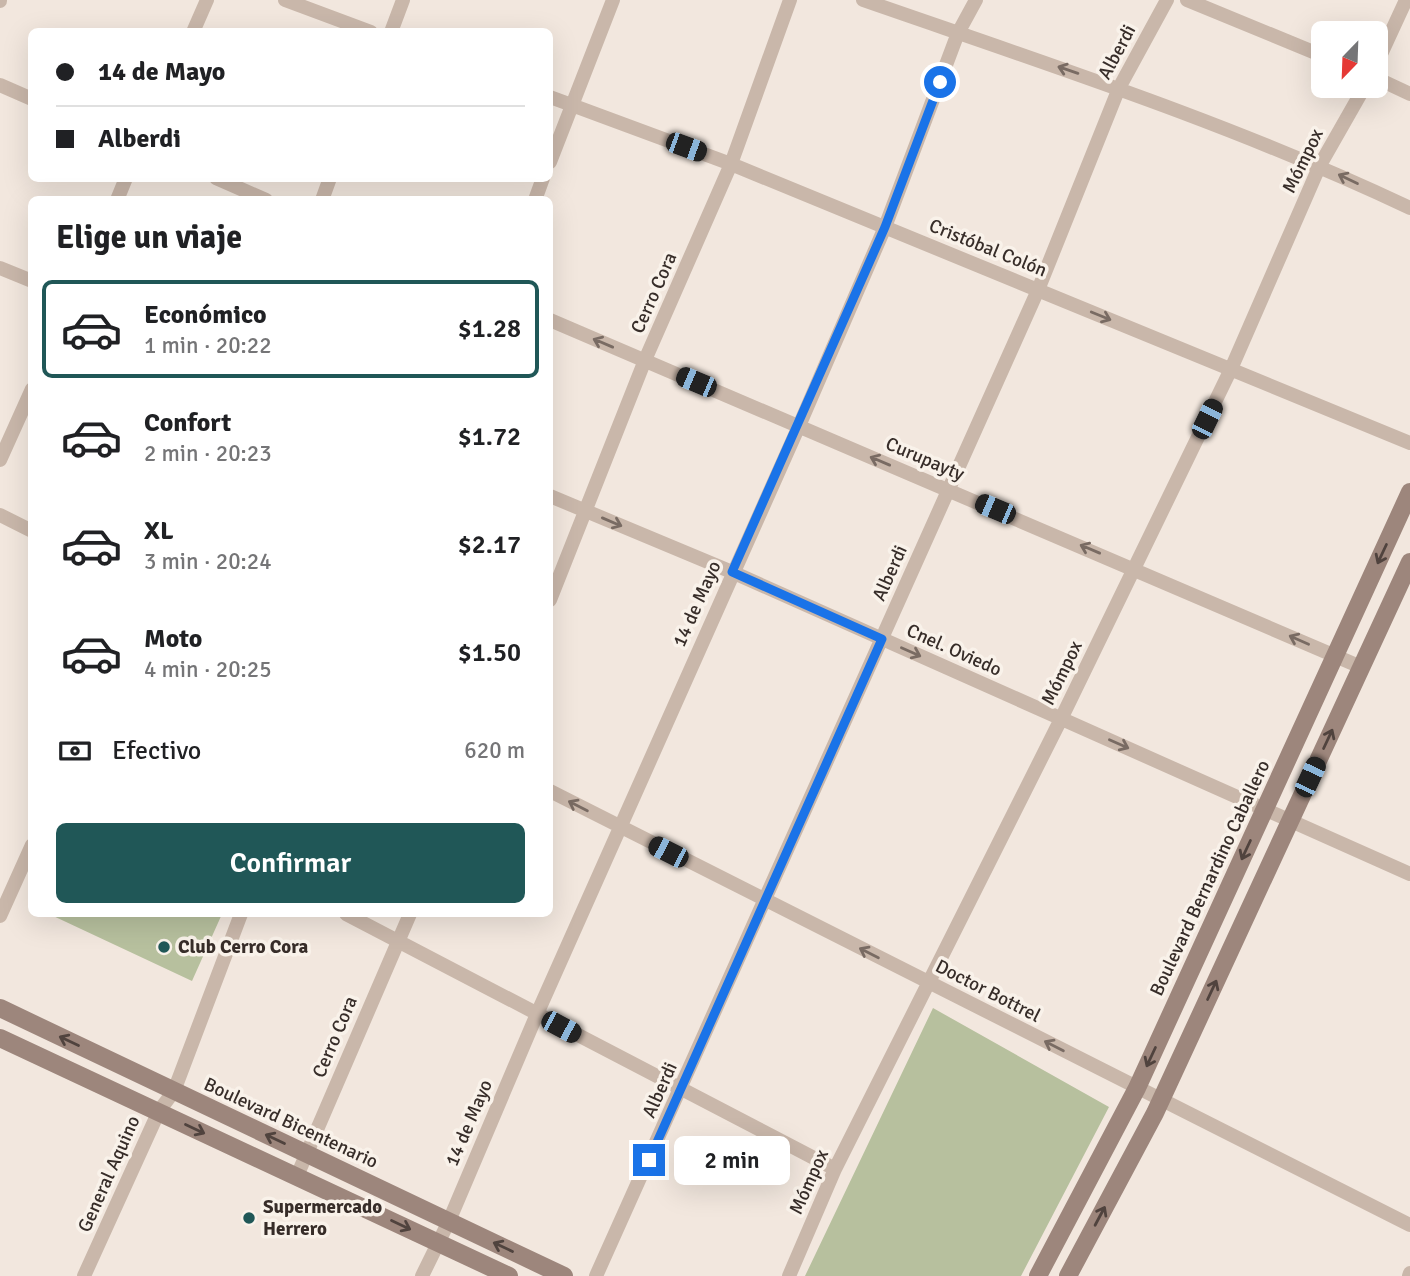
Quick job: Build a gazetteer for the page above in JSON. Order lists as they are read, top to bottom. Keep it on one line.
{"streets":{"main road":["Boulevard Bernardino Caballero","Boulevard Bicentenario"],"street":["Alberdi","Mómpox","Cristóbal Colón","Cerro Cora","Curupayty","14 de Mayo","Cnel. Oviedo","Doctor Bottrel","General Aquino"]},"crossings":[["Alberdi","Cristóbal Colón"],["Alberdi","Curupayty"],["Alberdi","Cnel. Oviedo"],["Alberdi","Doctor Bottrel"],["Mómpox","Cristóbal Colón"],["Mómpox","Curupayty"],["Mómpox","Cnel. Oviedo"],["Mómpox","Doctor Bottrel"],["Cristóbal Colón","Cerro Cora"],["Cristóbal Colón","14 de Mayo"],["Cerro Cora","Curupayty"],["Cerro Cora","Cnel. Oviedo"],["Cerro Cora","Boulevard Bicentenario"],["Curupayty","14 de Mayo"],["Curupayty","Boulevard Bernardino Caballero"],["14 de Mayo","Cnel. Oviedo"],["14 de Mayo","Doctor Bottrel"],["14 de Mayo","Boulevard Bicentenario"],["Cnel. Oviedo","Boulevard Bernardino Caballero"],["Boulevard Bernardino Caballero","Doctor Bottrel"],["Boulevard Bicentenario","General Aquino"]],"one_way":["Curupayty","Cnel. Oviedo","Doctor Bottrel"],"places":["Club Cerro Cora","Supermercado Herrero"],"north":"bottom left","page":{"banner":["14 de Mayo","Alberdi"],"heading":"Elige un viaje","list":[{"name":"Económico","note":"1 min · 20:22","value":"$1.28"},{"name":"Confort","note":"2 min · 20:23","value":"$1.72"},{"name":"XL","note":"3 min · 20:24","value":"$2.17"},{"name":"Moto","note":"4 min · 20:25","value":"$1.50"}],"pay":["Efectivo","620 m"],"buttons":"Confirmar","bubble":"2 min"}}
